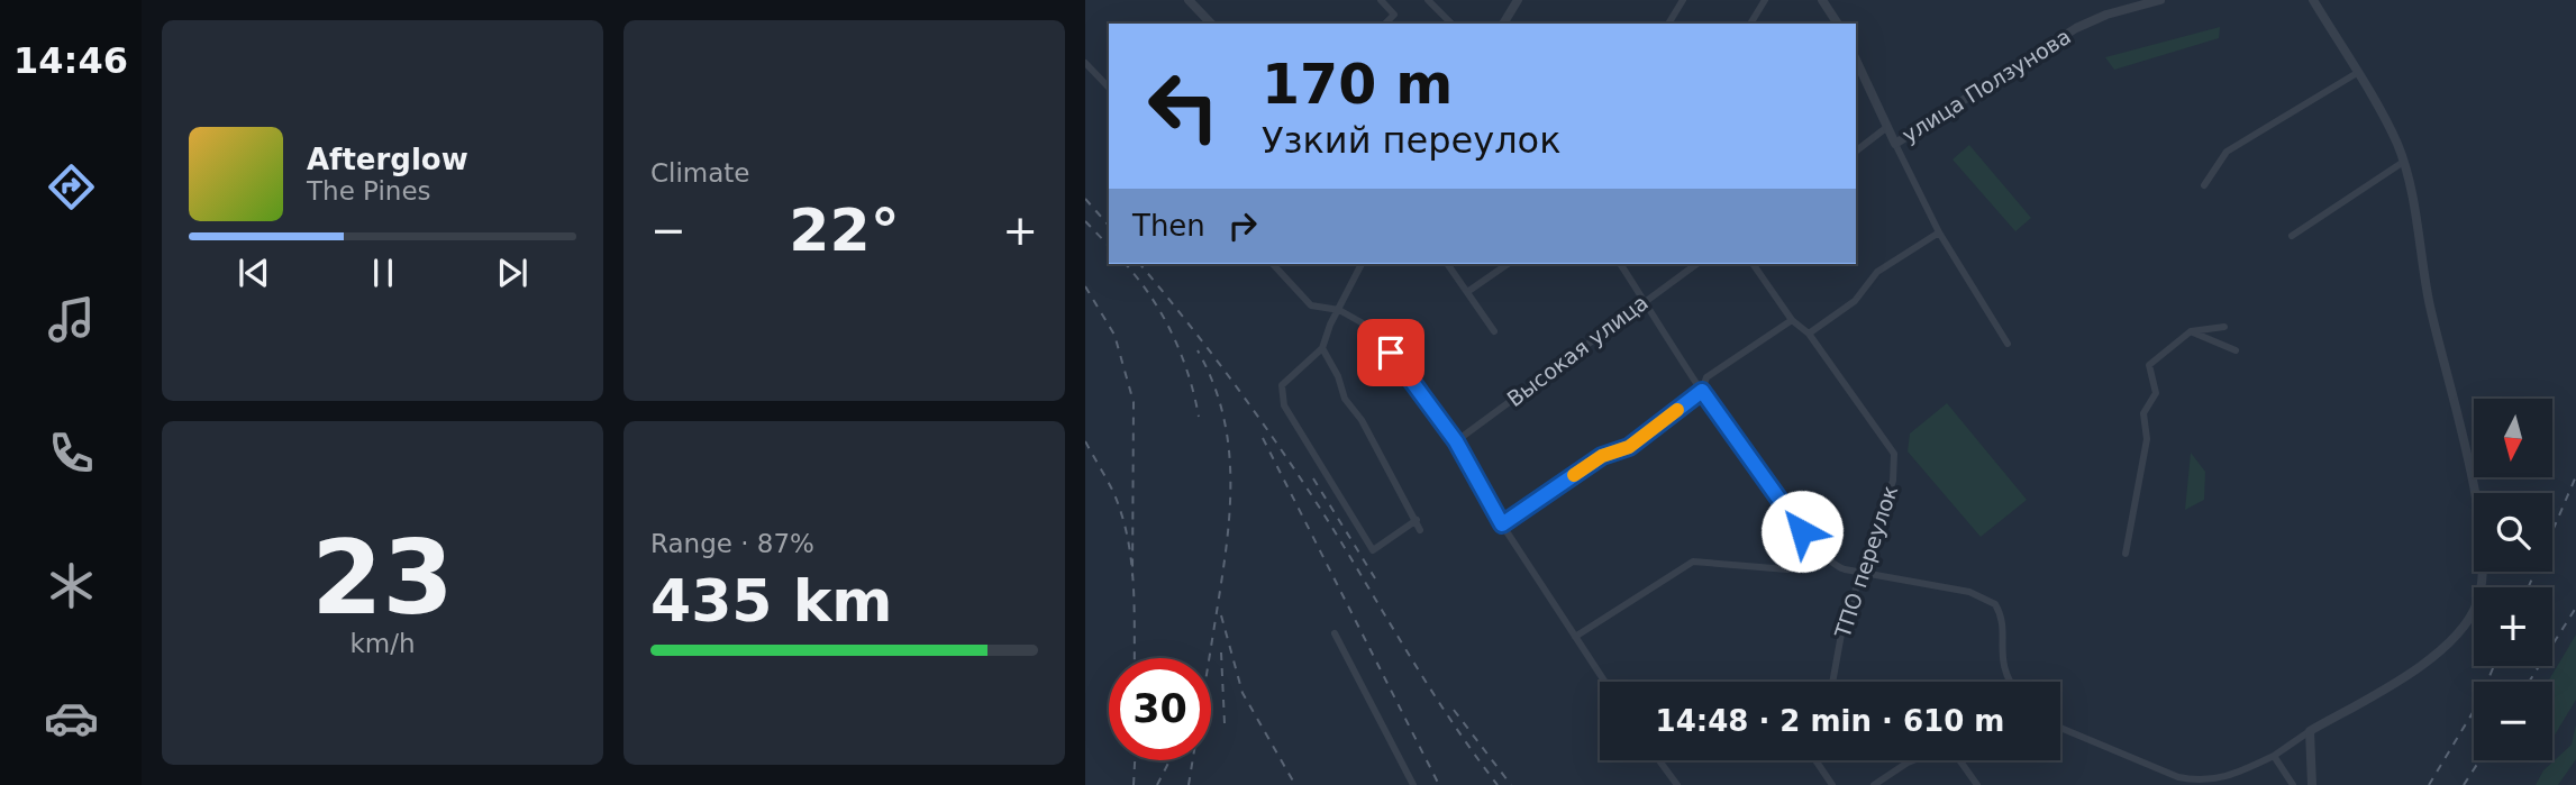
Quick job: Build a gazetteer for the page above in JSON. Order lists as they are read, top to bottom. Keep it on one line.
{"streets":{"street":["улица Ползунова","Высокая улица","ТПО переулок"]},"north":"bottom","page":{"tabs":"14:46","tile":["Climate",["23","km/h"],["Range · 87%","435 km"]],"turn":["170 m","Узкий переулок"],"song":["Afterglow","The Pines"],"then":"Then","heat":["−","22°","+"],"map_buttons":["+","−"],"limit":"30","trip":"14:48 · 2 min · 610 m"}}
